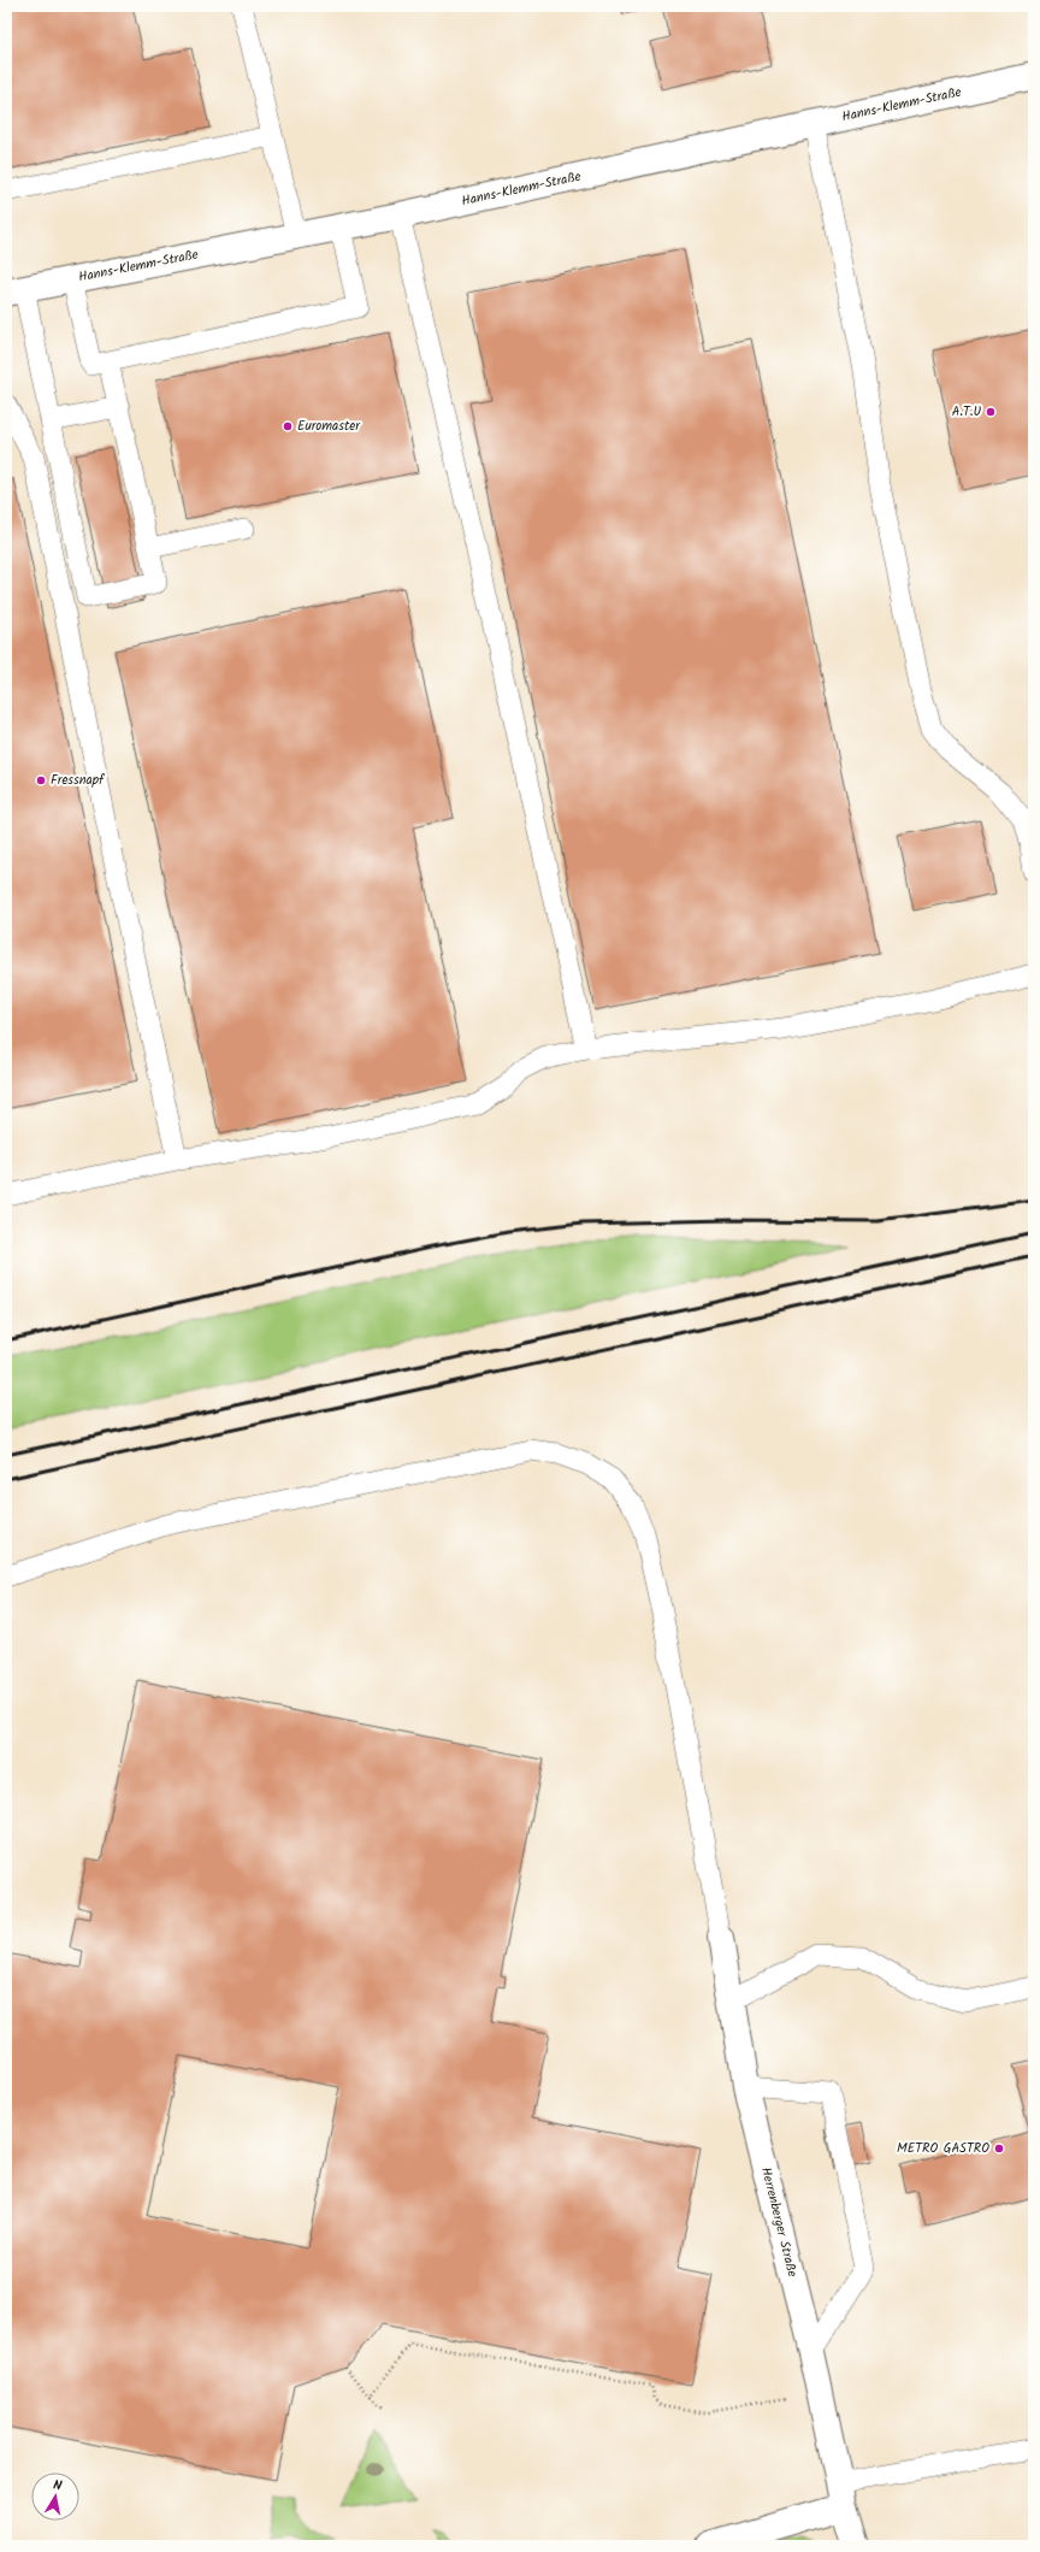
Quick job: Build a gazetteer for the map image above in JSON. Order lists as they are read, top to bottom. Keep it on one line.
{"streets":{"street":["Hanns-Klemm-Straße","Herrenberger Straße"]},"places":["A.T.U","Euromaster","Fressnapf","METRO GASTRO"],"north":"top"}
